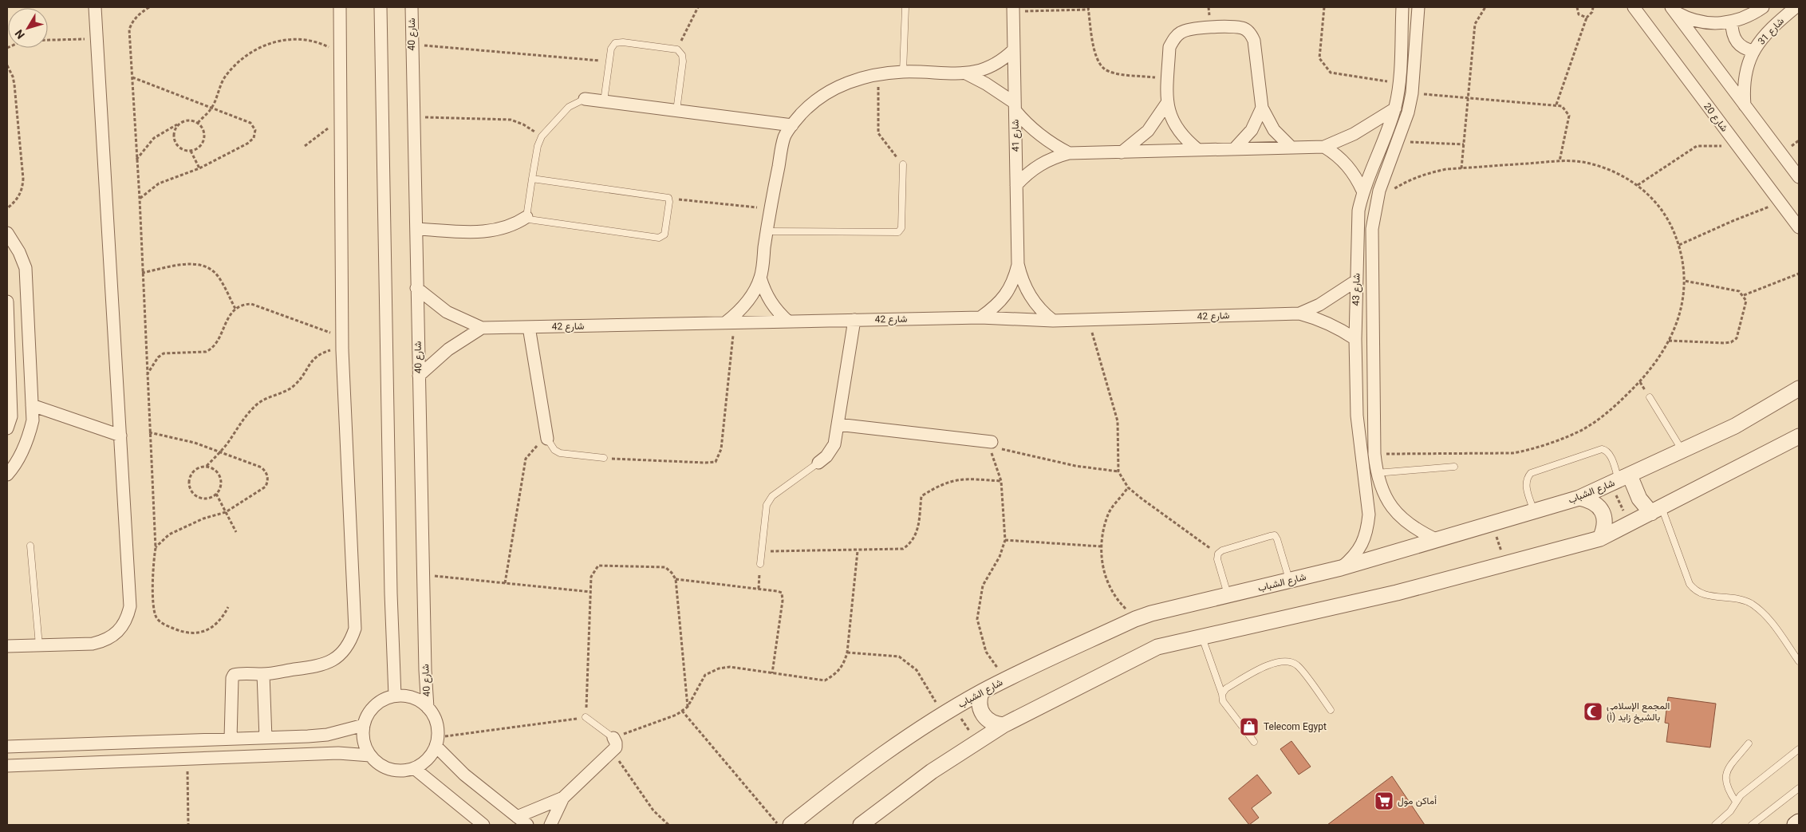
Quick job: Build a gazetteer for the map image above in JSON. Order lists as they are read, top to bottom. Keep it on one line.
{"streets":{"street":["شارع 31","شارع 40","شارع 20","شارع 41","شارع 43","شارع 42","شارع الشباب"]},"crossings":[["شارع 40","شارع 42"],["شارع 41","شارع 42"],["شارع 43","شارع 42"],["شارع 43","شارع الشباب"]],"places":{"mosque":["المجمع الإسلامي (أ) بالشيخ زايد"],"shop":["Telecom Egypt"],"supermarket":["أماكن مول"]},"north":"bottom left"}
